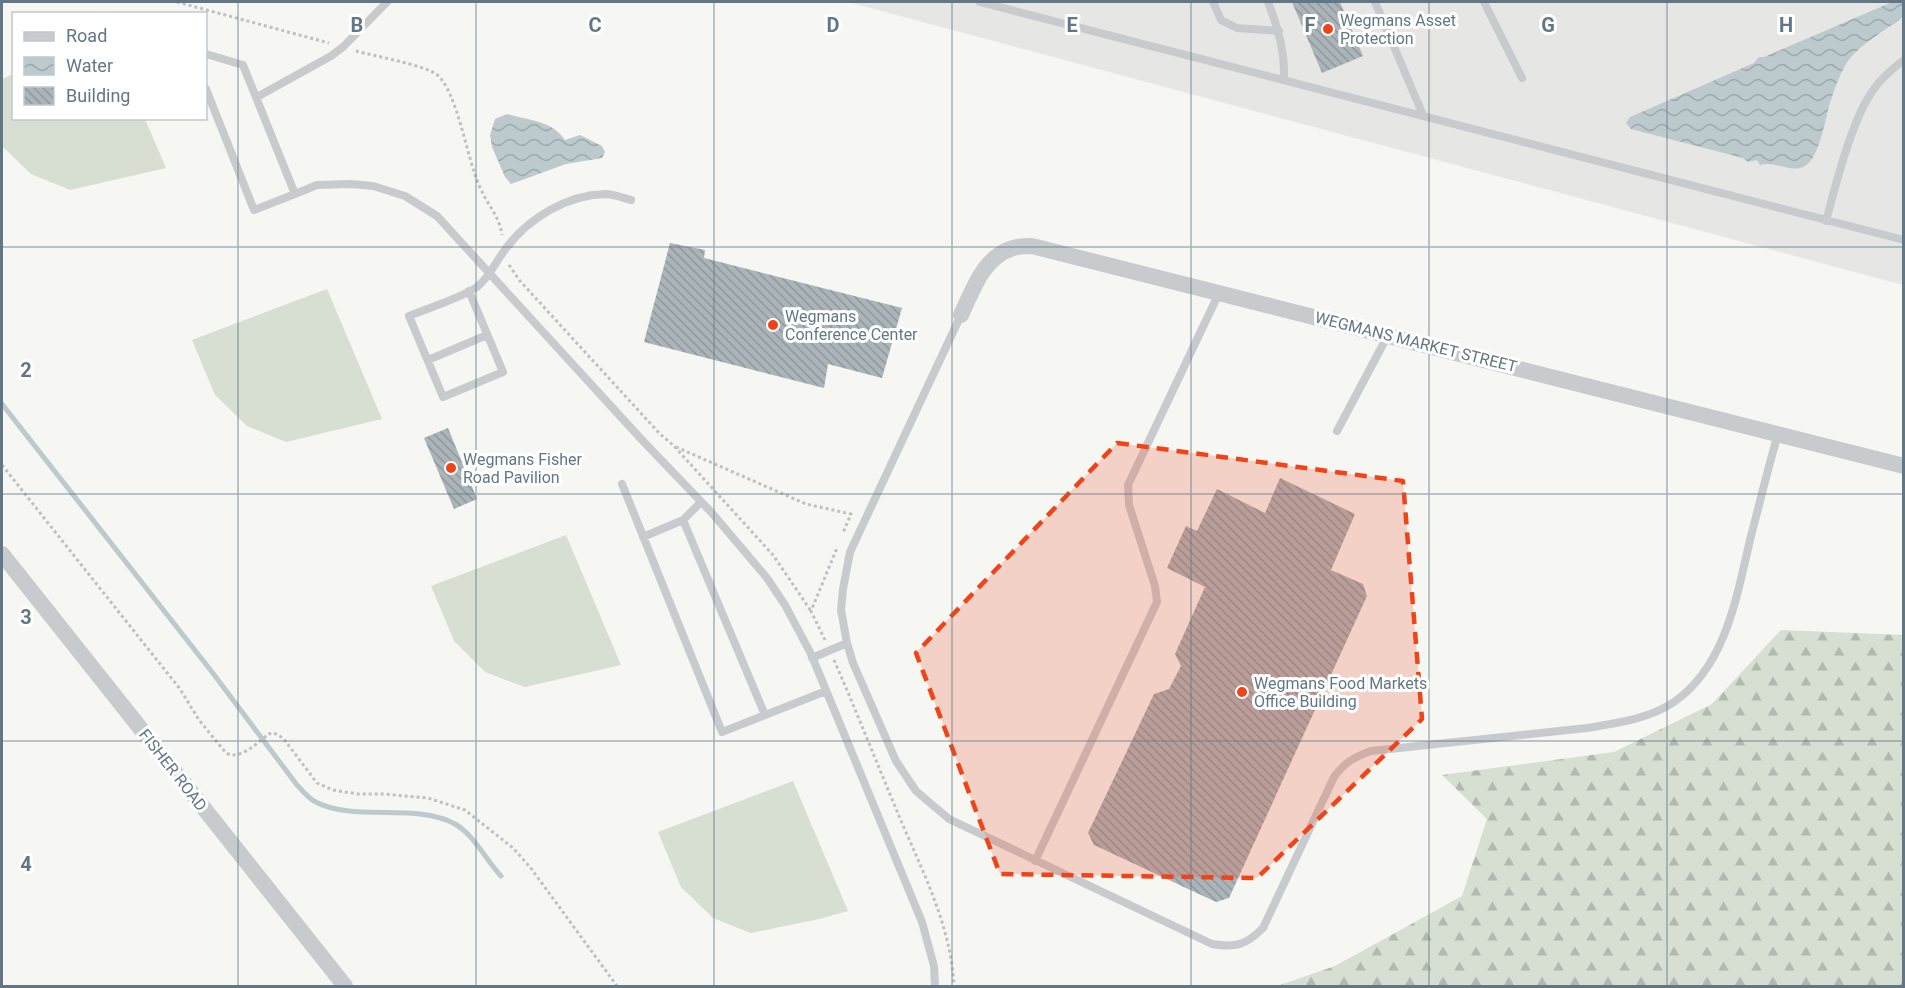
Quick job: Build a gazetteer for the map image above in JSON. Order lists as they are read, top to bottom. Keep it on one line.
{"streets":{"street":["WEGMANS MARKET STREET","FISHER ROAD"]},"places":["Wegmans Asset Protection","Wegmans Conference Center","Wegmans Fisher Road Pavilion","Wegmans Food Markets Office Building"],"legend":["Road","Water","Building"],"grid":{"columns":["B","C","D","E","F","G","H"],"rows":["2","3","4"]}}
